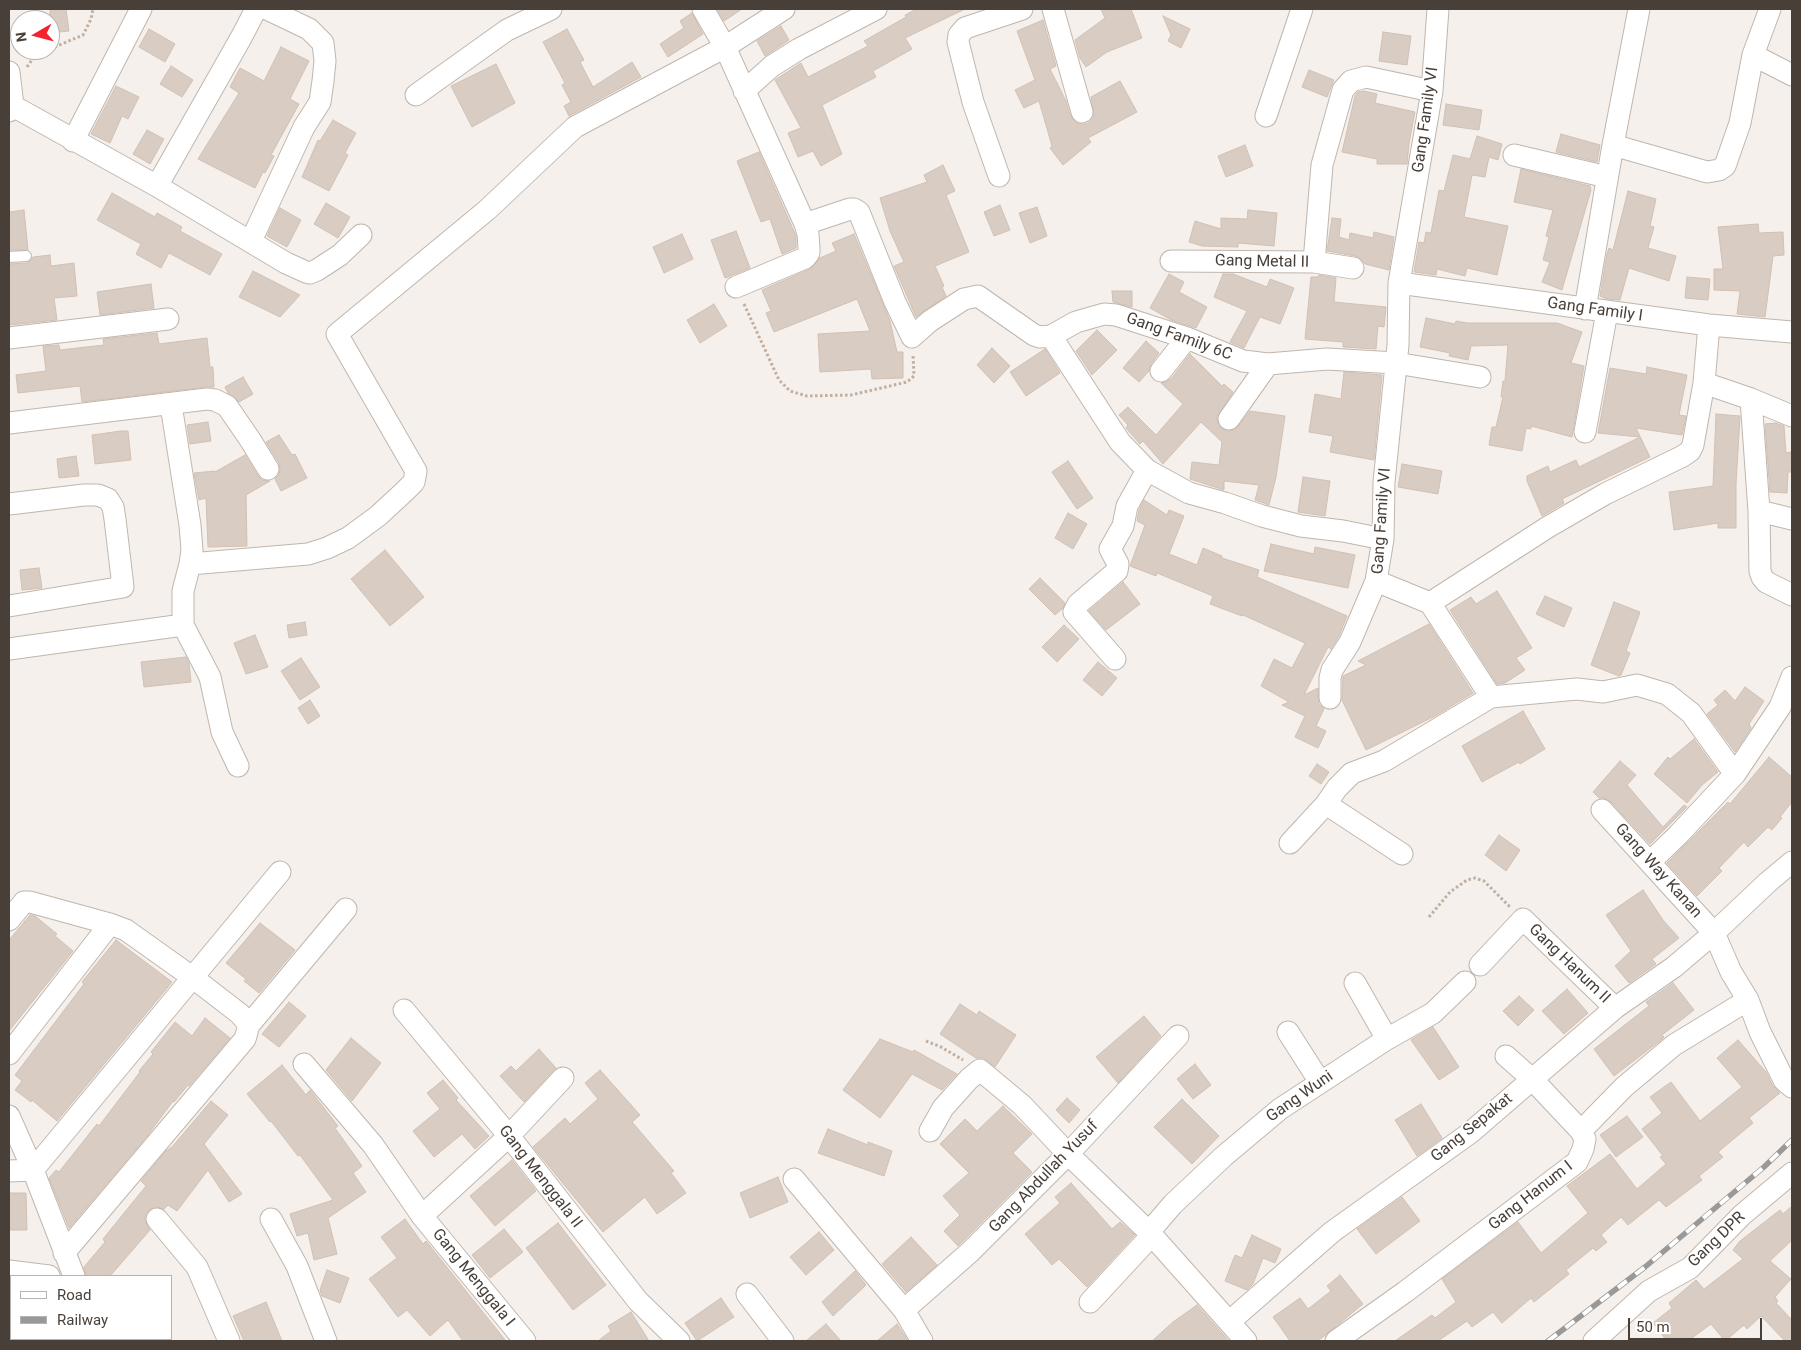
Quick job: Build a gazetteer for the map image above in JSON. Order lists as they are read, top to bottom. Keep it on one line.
{"streets":{"street":["Gang Family VI","Gang Metal II","Gang Family I","Gang Family 6C","Gang Way Kanan","Gang Hanum II","Gang Wuni","Gang Sepakat","Gang Menggala II","Gang Abdullah Yusuf","Gang Hanum I","Gang DPR","Gang Menggala I"]},"crossings":[["Gang Family VI","Gang Family I"],["Gang Family VI","Gang Family 6C"],["Gang Way Kanan","Gang Sepakat"],["Gang Hanum II","Gang Sepakat"]],"legend":["Road","Railway"],"scale_bar":"50 m","north":"left"}
